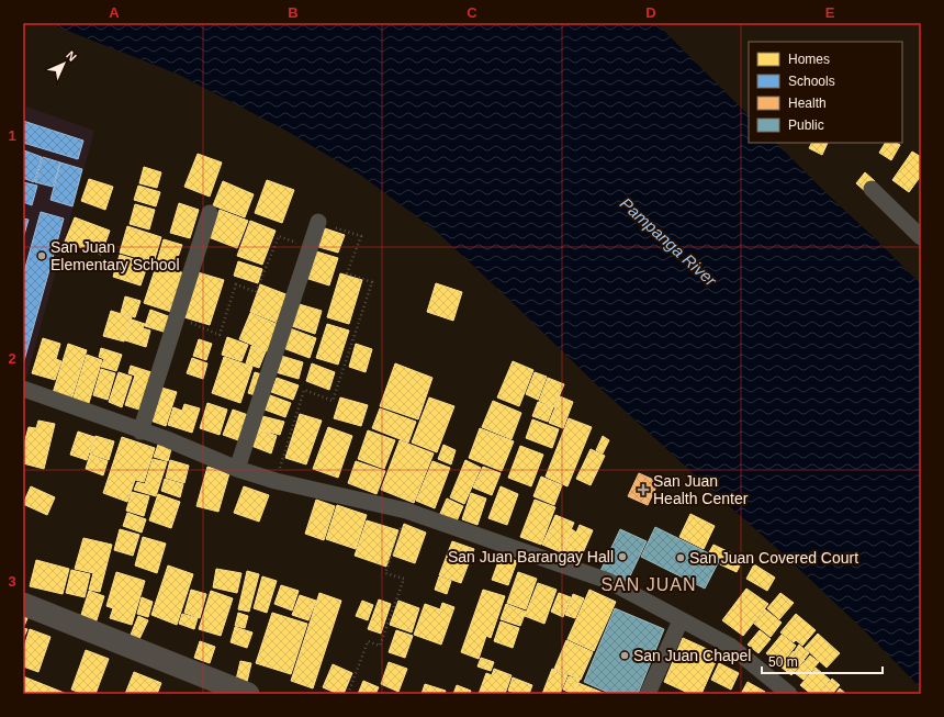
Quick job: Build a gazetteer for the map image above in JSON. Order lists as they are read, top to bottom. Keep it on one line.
{"districts":["SAN JUAN"],"water":["Pampanga River"],"places":{"other":["San Juan Elementary School","San Juan Barangay Hall","San Juan Covered Court","San Juan Chapel"],"health":["San Juan Health Center"]},"legend":["Homes","Schools","Health","Public"],"scale_bar":"50 m","north":"top right","grid":{"columns":["A","B","C","D","E"],"rows":["1","2","3"]}}
